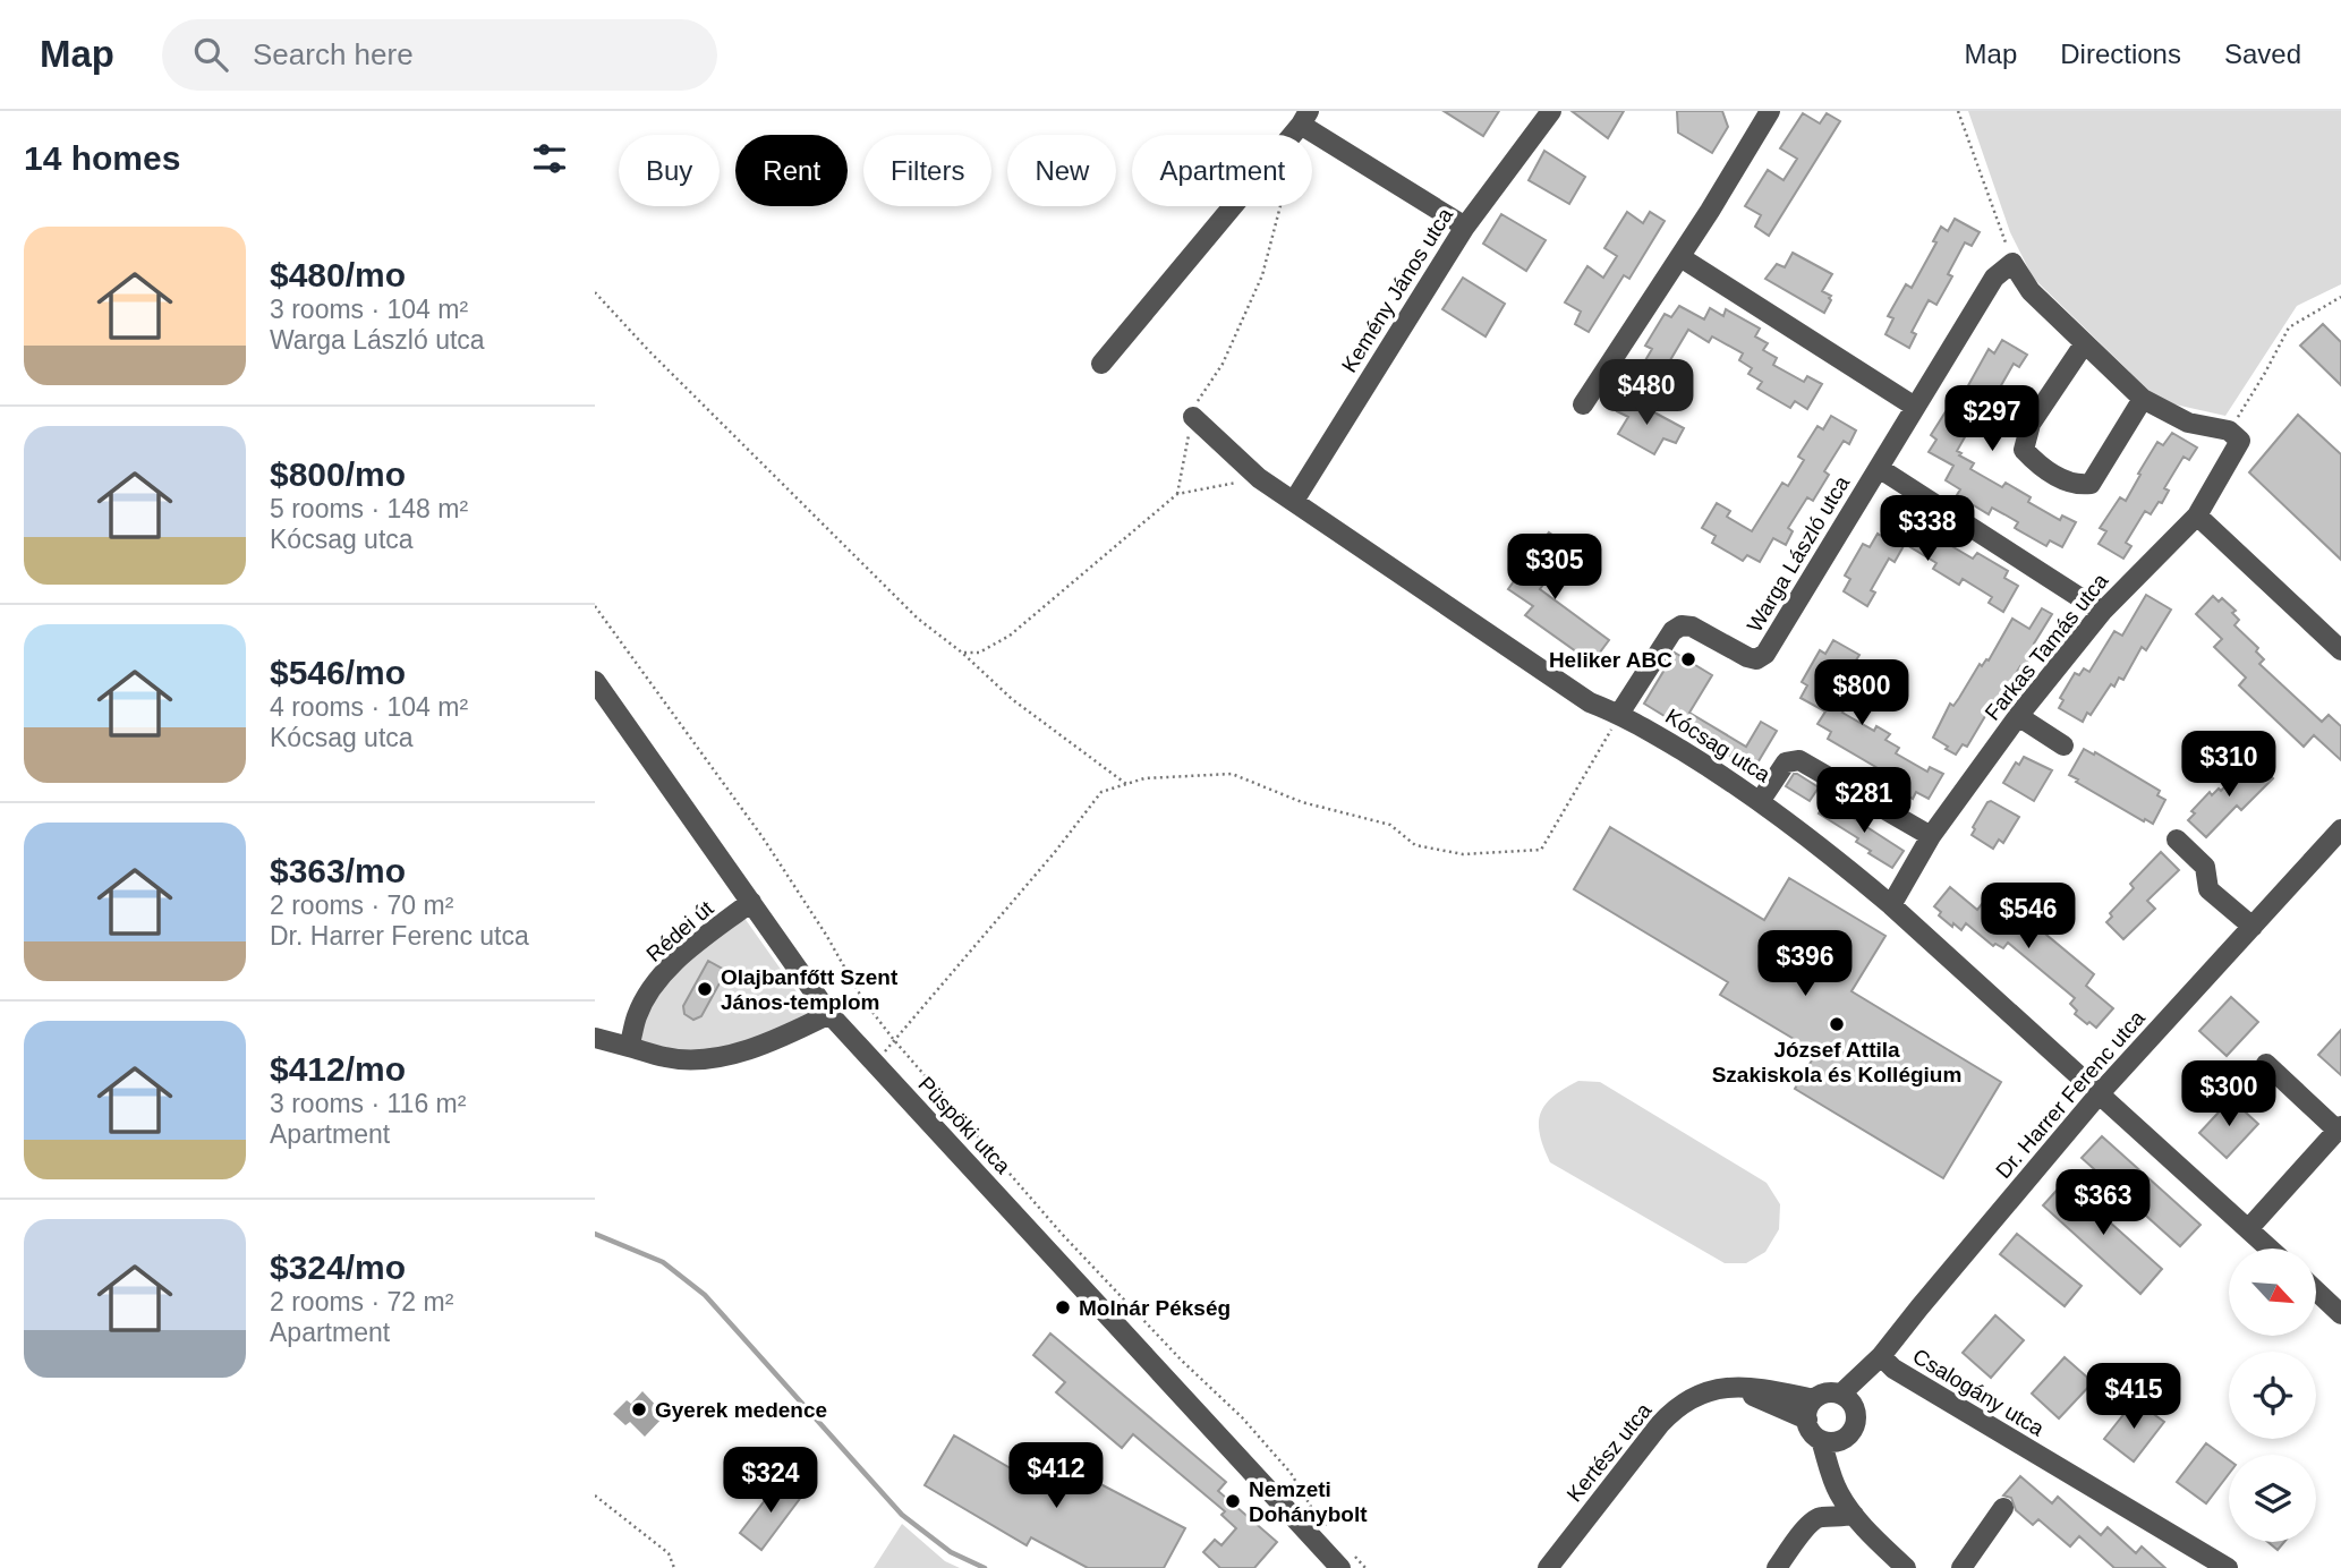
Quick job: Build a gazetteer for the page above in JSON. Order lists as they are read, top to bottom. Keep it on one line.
{"streets":{"street":["Kemény János utca","Warga László utca","Farkas Tamás utca","Kócsag utca","Rédei út","Dr. Harrer Ferenc utca","Püspöki utca","Csalogány utca","Kertész utca"]},"crossings":[["Kemény János utca","Kócsag utca"],["Warga László utca","Farkas Tamás utca"],["Warga László utca","Kócsag utca"],["Farkas Tamás utca","Kócsag utca"],["Kócsag utca","Dr. Harrer Ferenc utca"],["Rédei út","Püspöki utca"],["Dr. Harrer Ferenc utca","Csalogány utca"],["Dr. Harrer Ferenc utca","Kertész utca"],["Csalogány utca","Kertész utca"]],"places":["Heliker ABC","Olajbanfőtt Szent János-templom","József Attila Szakiskola és Kollégium","Molnár Pékség","Gyerek medence","Nemzeti Dohánybolt"],"north":"bottom right","page":{"header":"Map","search":"Search here","nav":["Map","Directions","Saved"],"heading":"14 homes","chip":["Buy","Rent","Filters","New","Apartment"],"list":[{"name":"$480/mo","note":"3 rooms · 104 m² · Warga László utca"},{"name":"$800/mo","note":"5 rooms · 148 m² · Kócsag utca"},{"name":"$546/mo","note":"4 rooms · 104 m² · Kócsag utca"},{"name":"$363/mo","note":"2 rooms · 70 m² · Dr. Harrer Ferenc utca"},{"name":"$412/mo","note":"3 rooms · 116 m² · Apartment"},{"name":"$324/mo","note":"2 rooms · 72 m² · Apartment"}],"price":["$480","$297","$338","$305","$800","$310","$281","$546","$396","$300","$363","$415","$412","$324"]}}
